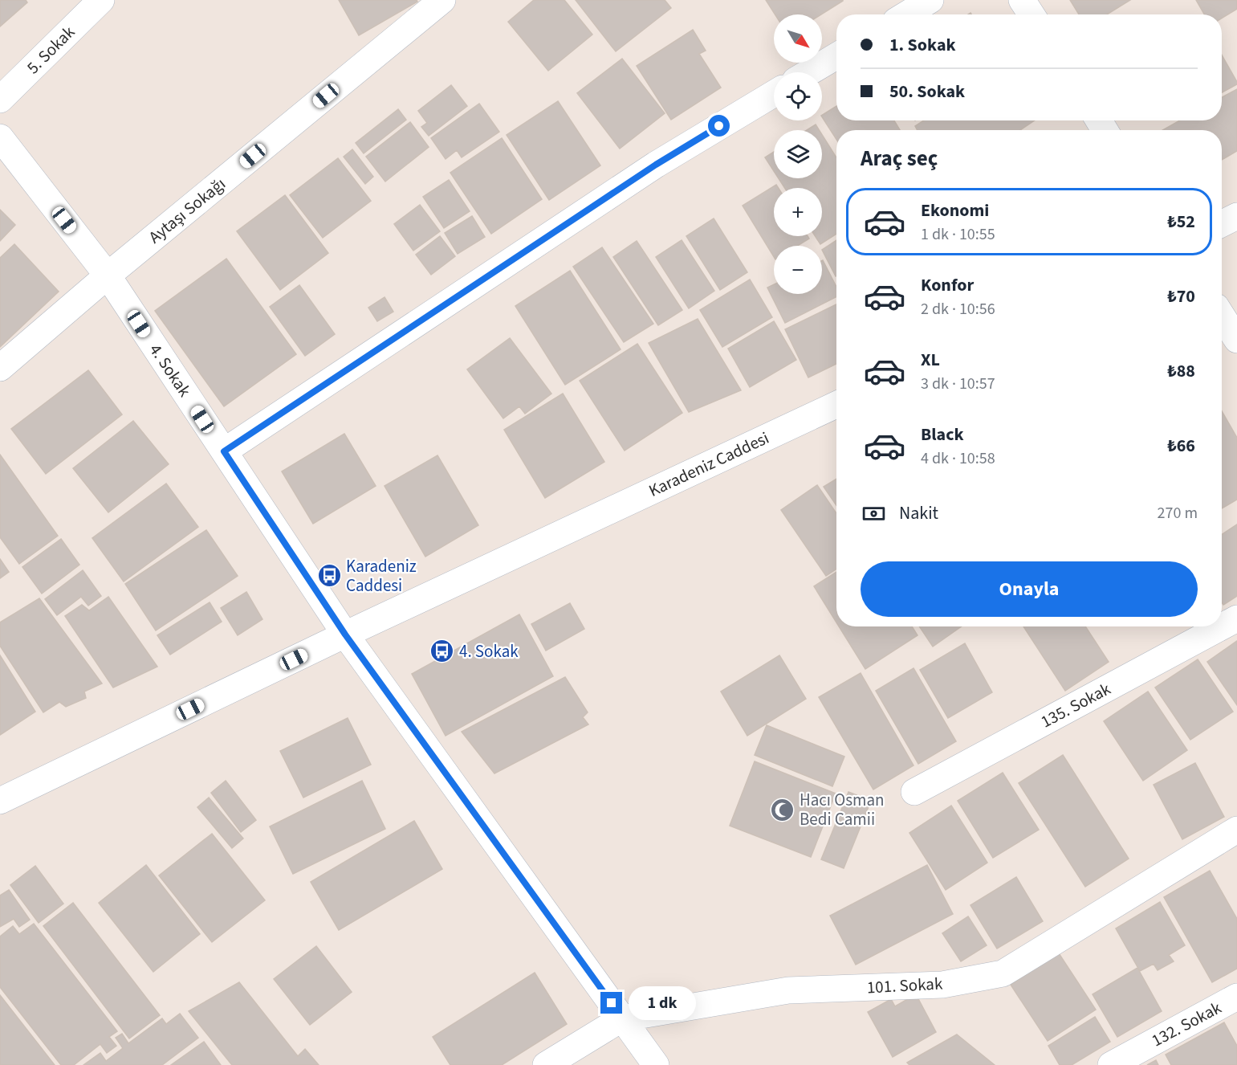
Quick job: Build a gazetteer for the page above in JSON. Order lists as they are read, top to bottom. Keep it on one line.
{"streets":{"street":["5. Sokak","Aytaşı Sokağı","4. Sokak","Karadeniz Caddesi","135. Sokak","101. Sokak","132. Sokak"]},"crossings":[["Aytaşı Sokağı","4. Sokak"],["4. Sokak","Karadeniz Caddesi"],["4. Sokak","101. Sokak"]],"places":{"bus stop":["Karadeniz Caddesi","4. Sokak"],"mosque":["Hacı Osman Bedi Camii"]},"north":"bottom right","page":{"map_buttons":["+","−"],"banner":["1. Sokak","50. Sokak"],"heading":"Araç seç","list":[{"name":"Ekonomi","note":"1 dk · 10:55","value":"₺52"},{"name":"Konfor","note":"2 dk · 10:56","value":"₺70"},{"name":"XL","note":"3 dk · 10:57","value":"₺88"},{"name":"Black","note":"4 dk · 10:58","value":"₺66"}],"pay":["Nakit","270 m"],"buttons":"Onayla","bubble":"1 dk"}}
